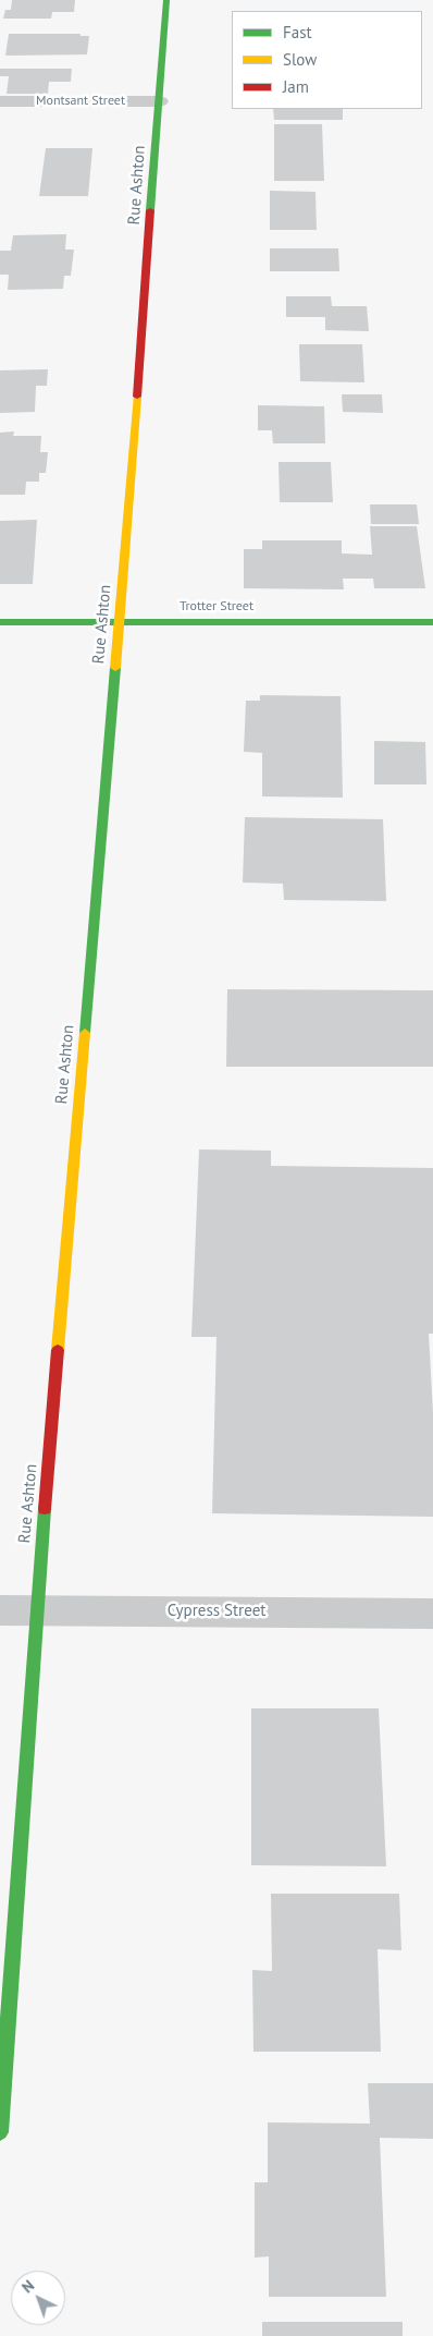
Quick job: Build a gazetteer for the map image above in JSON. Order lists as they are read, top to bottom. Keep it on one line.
{"streets":{"street":["Montsant Street","Rue Ashton","Trotter Street","Cypress Street"]},"crossings":[["Montsant Street","Rue Ashton"],["Rue Ashton","Trotter Street"],["Rue Ashton","Cypress Street"]],"legend":["Fast","Slow","Jam"],"north":"top left"}
